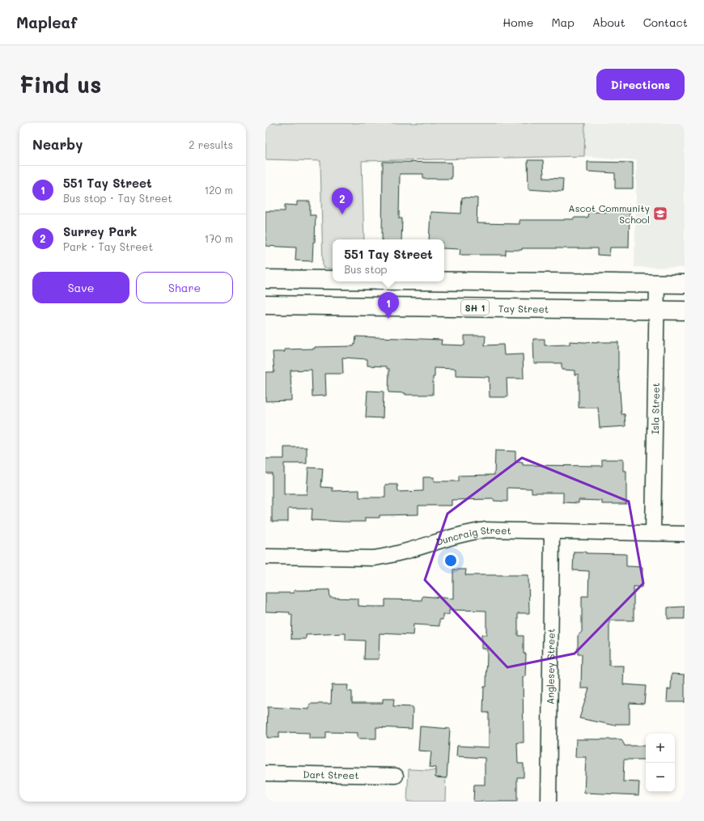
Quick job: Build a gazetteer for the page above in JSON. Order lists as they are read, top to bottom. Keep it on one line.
{"streets":{"highway":["SH 1","Tay Street"],"street":["Isla Street","Duncraig Street","Anglesey Street","Dart Street"]},"crossings":[["Tay Street","Isla Street"],["Isla Street","Duncraig Street"],["Duncraig Street","Anglesey Street"]],"places":{"school or university":["Ascot Community School"]},"page":{"header":"Mapleaf","nav":["Home","Map","About","Contact"],"buttons":["Directions",["Save","Share"]],"title":"Find us","heading":["Nearby","2 results"],"list":[{"mark":"1","name":"551 Tay Street","note":"Bus stop · Tay Street","value":"120 m"},{"mark":"2","name":"Surrey Park","note":"Park · Tay Street","value":"170 m"}],"pins":["2","1"],"popup":["551 Tay Street","Bus stop"],"map_buttons":["+","−"]}}
